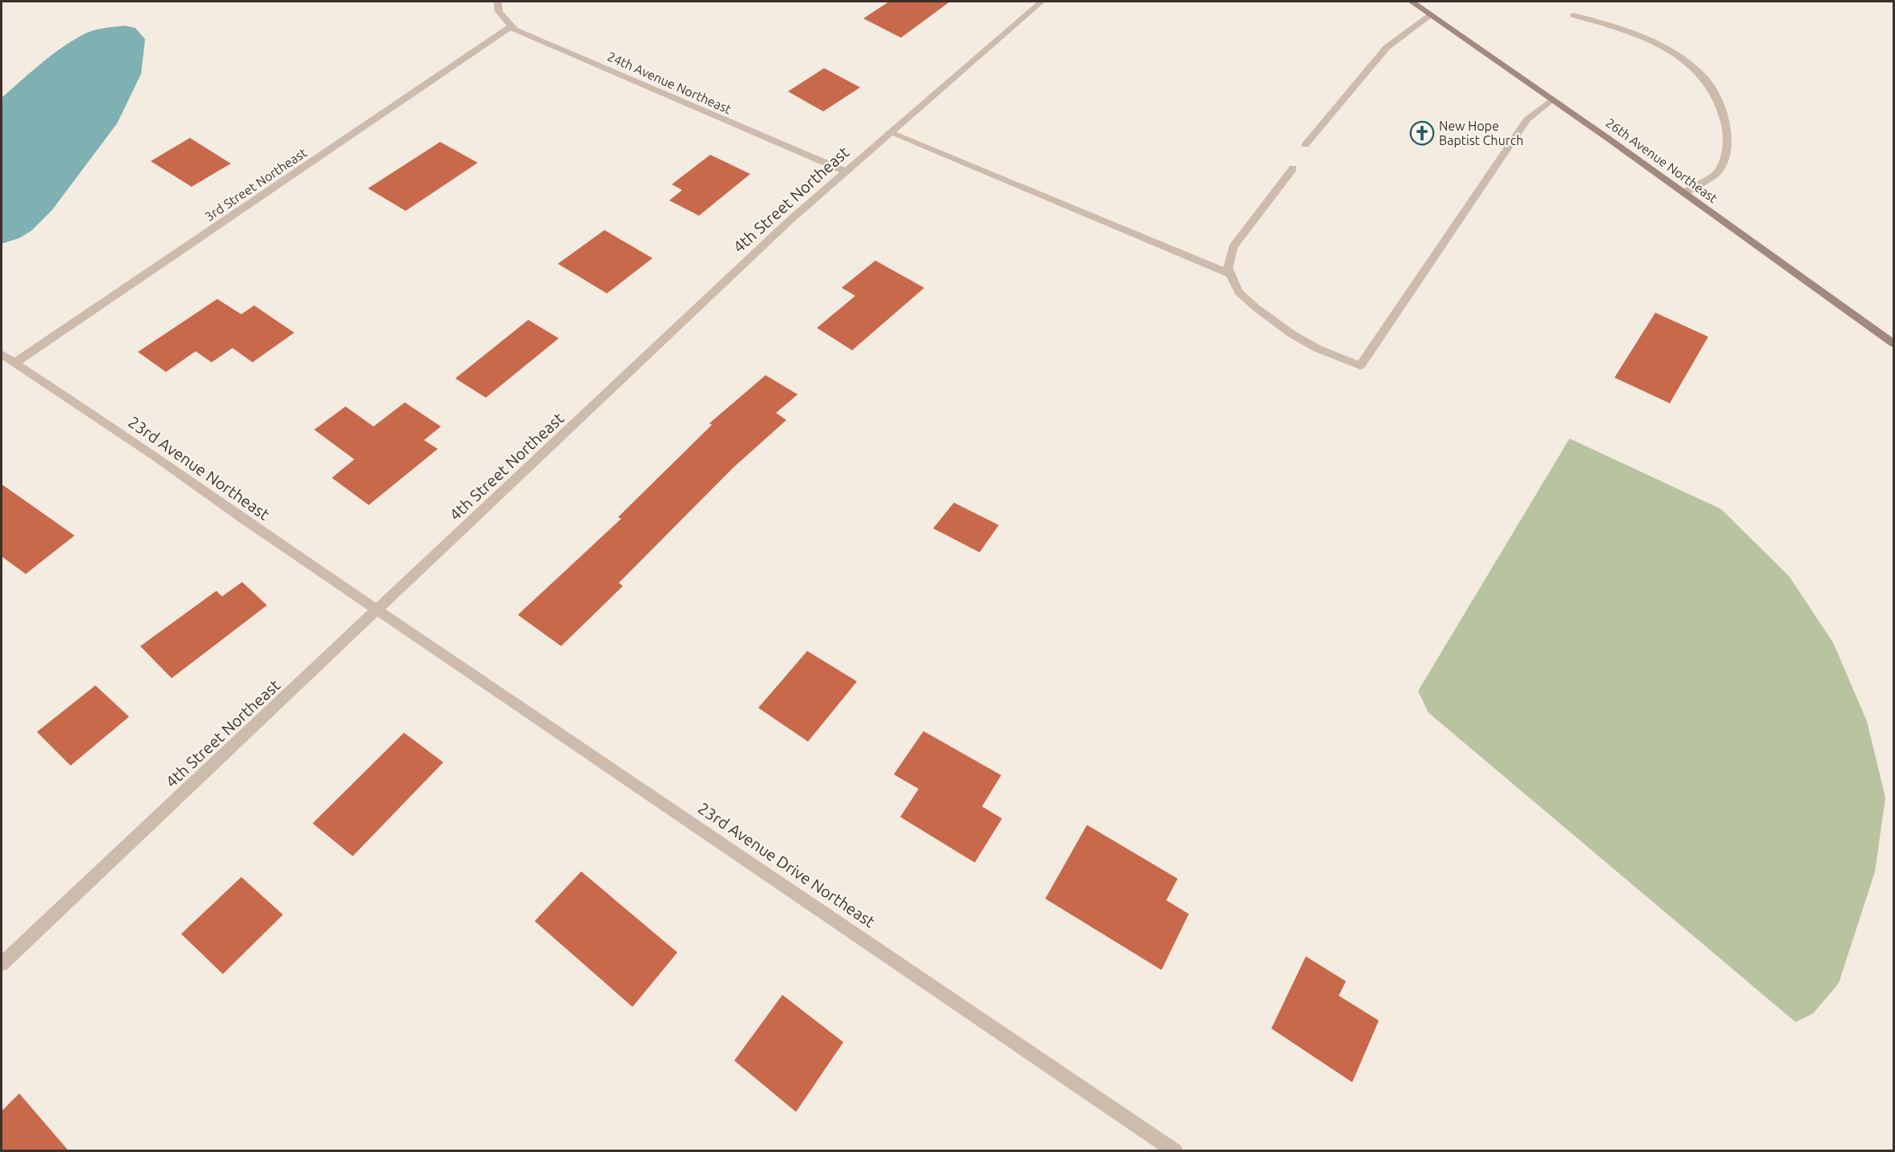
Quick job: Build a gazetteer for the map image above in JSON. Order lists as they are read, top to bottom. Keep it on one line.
{"streets":{"street":["24th Avenue Northeast","26th Avenue Northeast","3rd Street Northeast","4th Street Northeast","23rd Avenue Northeast","23rd Avenue Drive Northeast"]},"crossings":[["24th Avenue Northeast","3rd Street Northeast"],["24th Avenue Northeast","4th Street Northeast"],["3rd Street Northeast","23rd Avenue Northeast"],["4th Street Northeast","23rd Avenue Northeast"],["4th Street Northeast","23rd Avenue Drive Northeast"],["23rd Avenue Northeast","23rd Avenue Drive Northeast"]],"places":{"church":["New Hope Baptist Church"]}}
